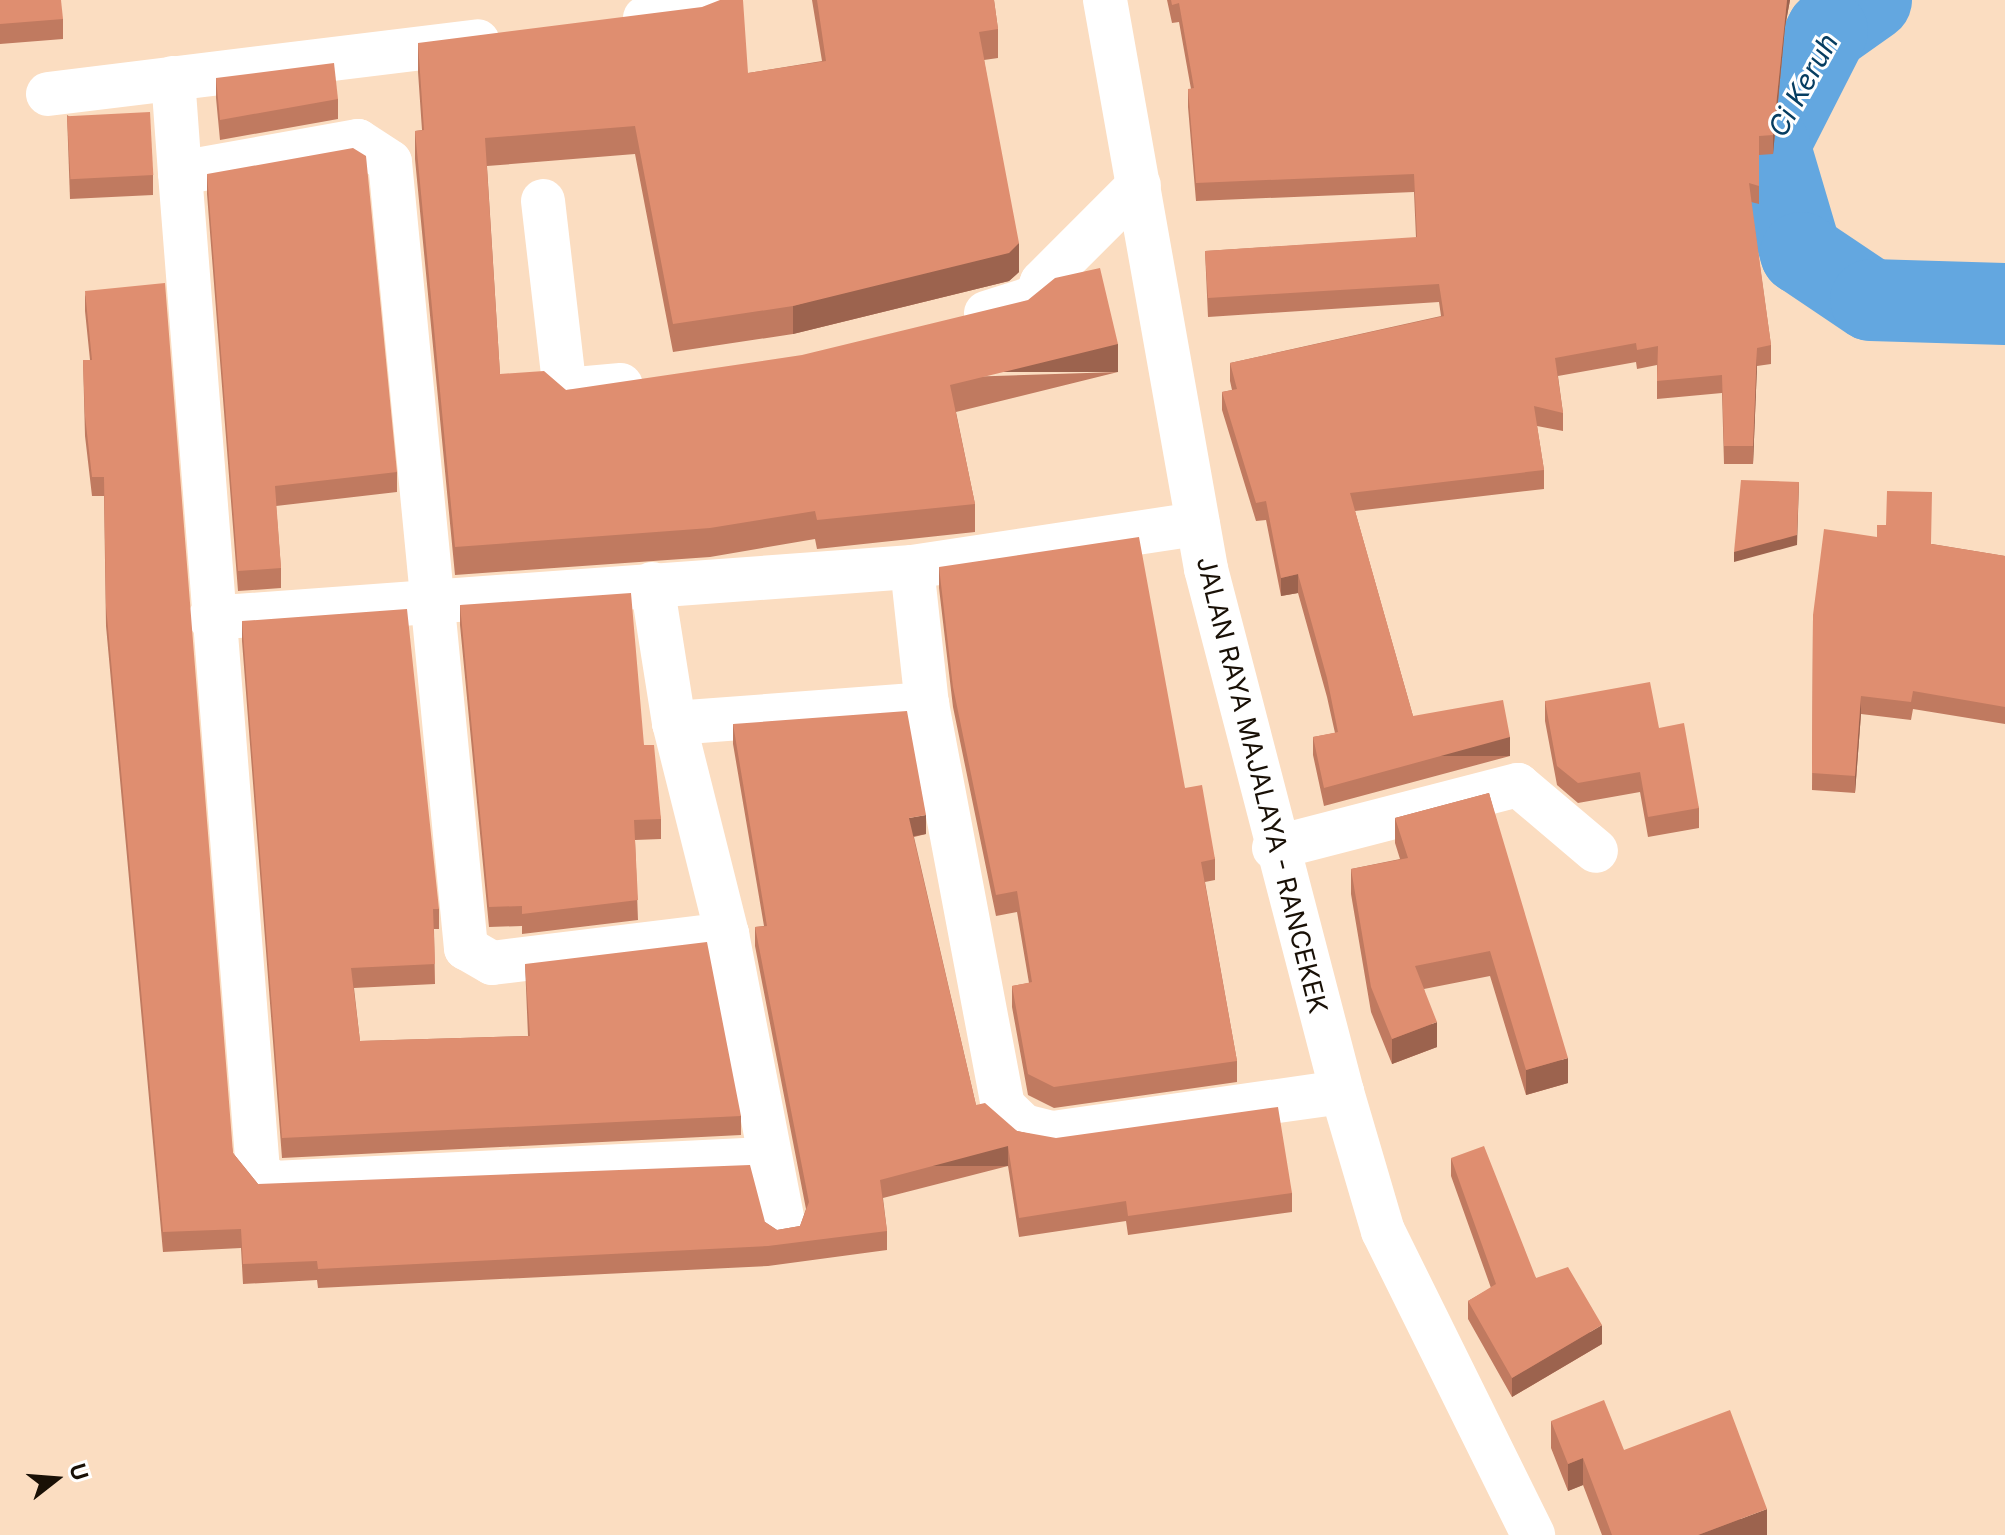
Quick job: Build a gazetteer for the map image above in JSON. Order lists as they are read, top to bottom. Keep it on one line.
{"streets":{"street":["JALAN RAYA MAJALAYA - RANCEKEK"]},"water":["Ci Keruh"],"north":"right"}
